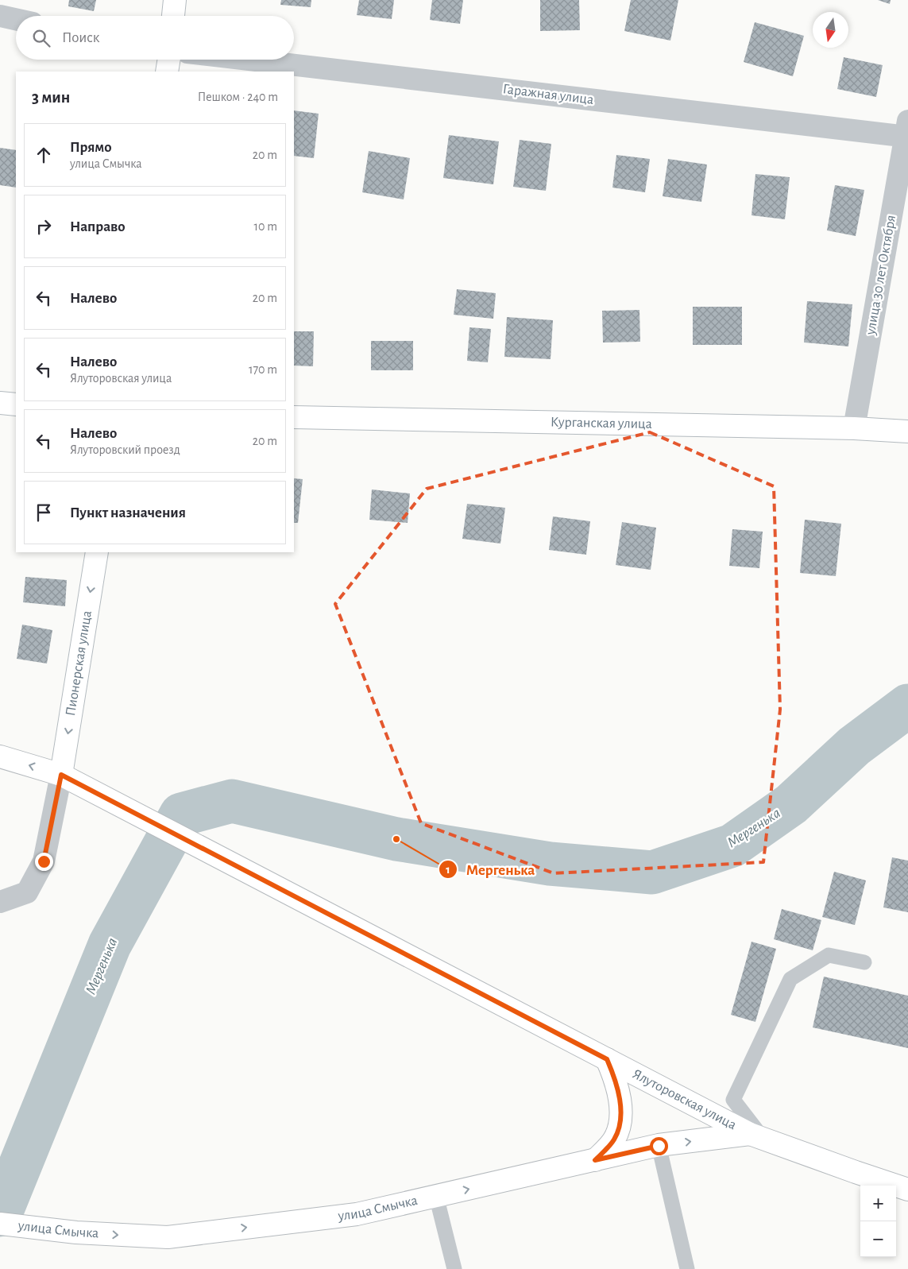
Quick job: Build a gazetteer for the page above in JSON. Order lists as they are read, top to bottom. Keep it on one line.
{"streets":{"main road":["Курганская улица","Пионерская улица","Ялуторовская улица","улица Смычка"],"street":["Гаражная улица","улица 30 лет Октября"]},"crossings":[["Гаражная улица","улица 30 лет Октября"],["улица 30 лет Октября","Курганская улица"],["Пионерская улица","Ялуторовская улица"],["Ялуторовская улица","улица Смычка"]],"one_way":["Пионерская улица","улица Смычка"],"water":["Мергенька"],"places":["Мергенька"],"north":"bottom","page":{"search":"Поиск","heading":["3 мин","Пешком · 240 m"],"list":[["Прямо","улица Смычка","20 m"],["Направо","10 m"],["Налево","20 m"],["Налево","Ялуторовская улица","170 m"],["Налево","Ялуторовский проезд","20 m"],"Пункт назначения"],"map_buttons":["+","−"]}}
